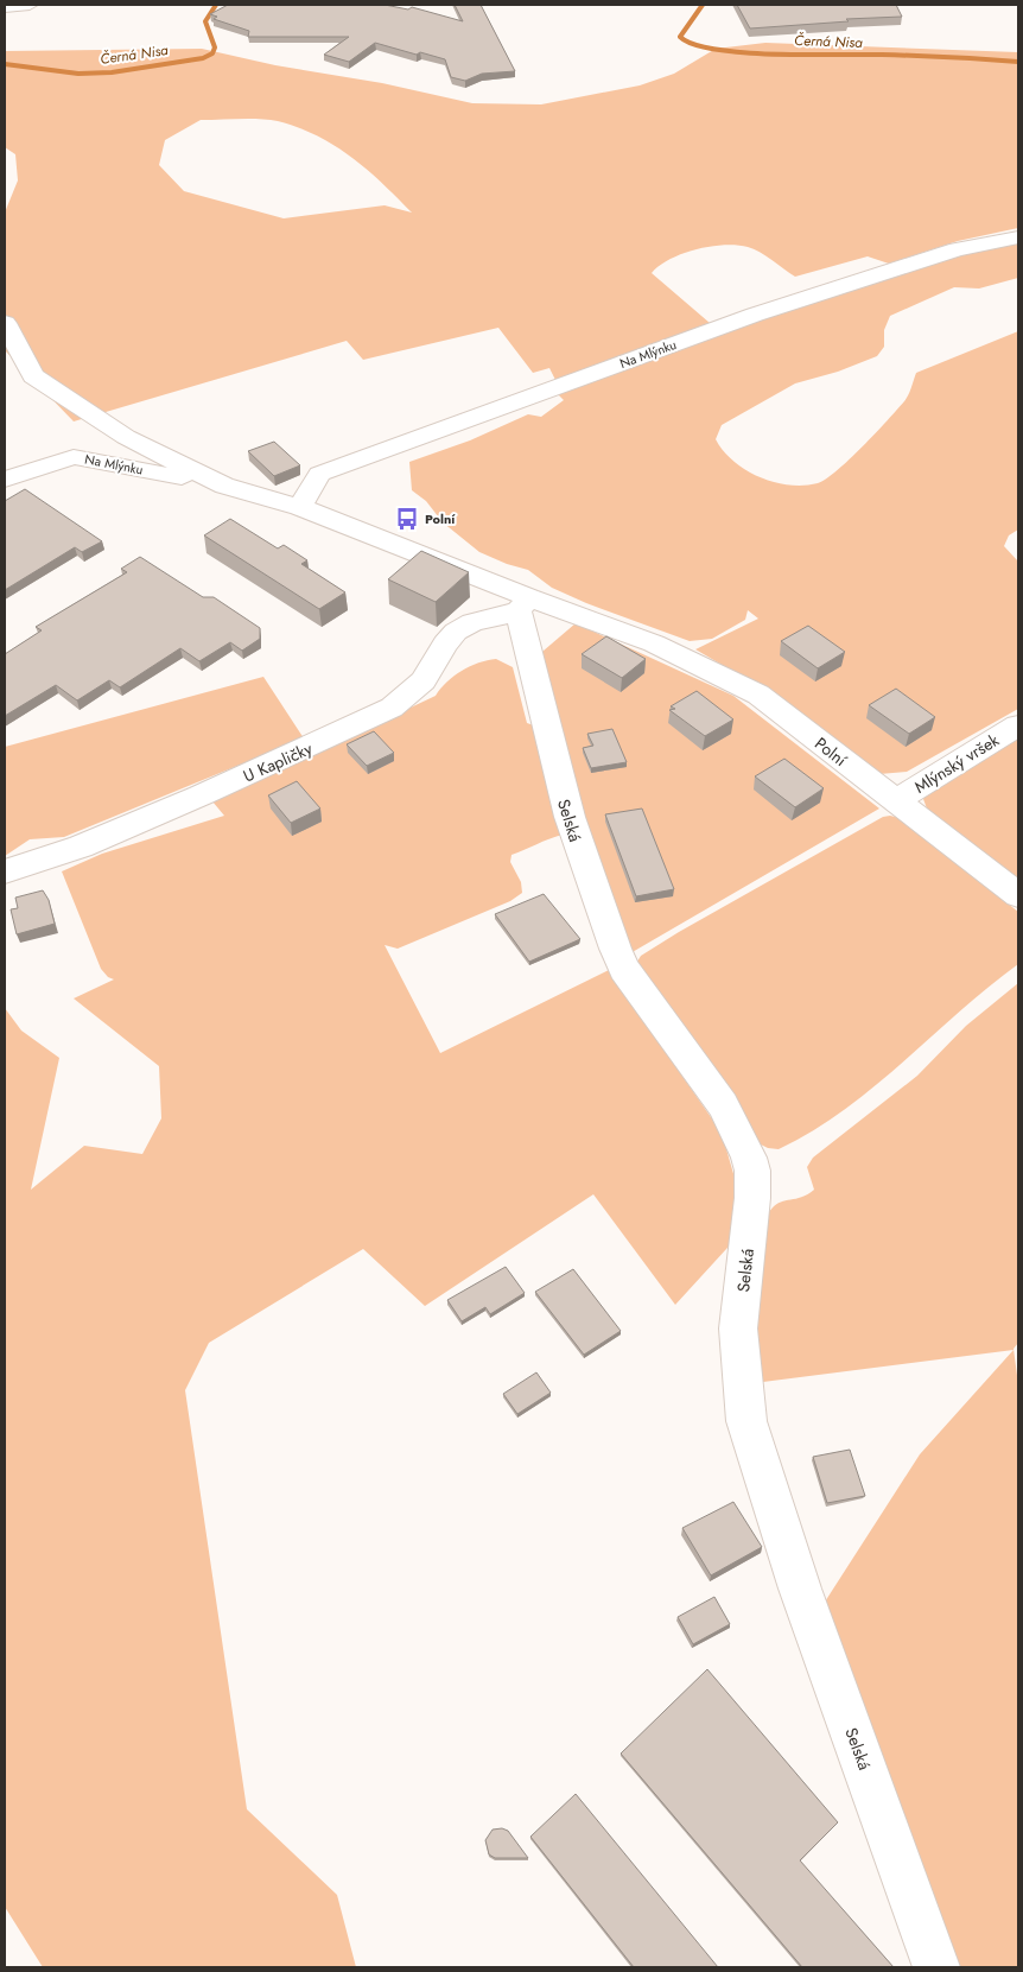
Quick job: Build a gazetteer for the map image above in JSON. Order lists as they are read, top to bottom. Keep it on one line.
{"streets":{"street":["Na Mlýnku","Polní","U Kapličky","Mlýnský vršek","Selská"]},"crossings":[["Na Mlýnku","Polní"],["Polní","U Kapličky"],["Polní","Mlýnský vršek"],["Polní","Selská"],["U Kapličky","Selská"]],"water":["Černá Nisa"],"places":{"bus stop":["Polní"]}}
